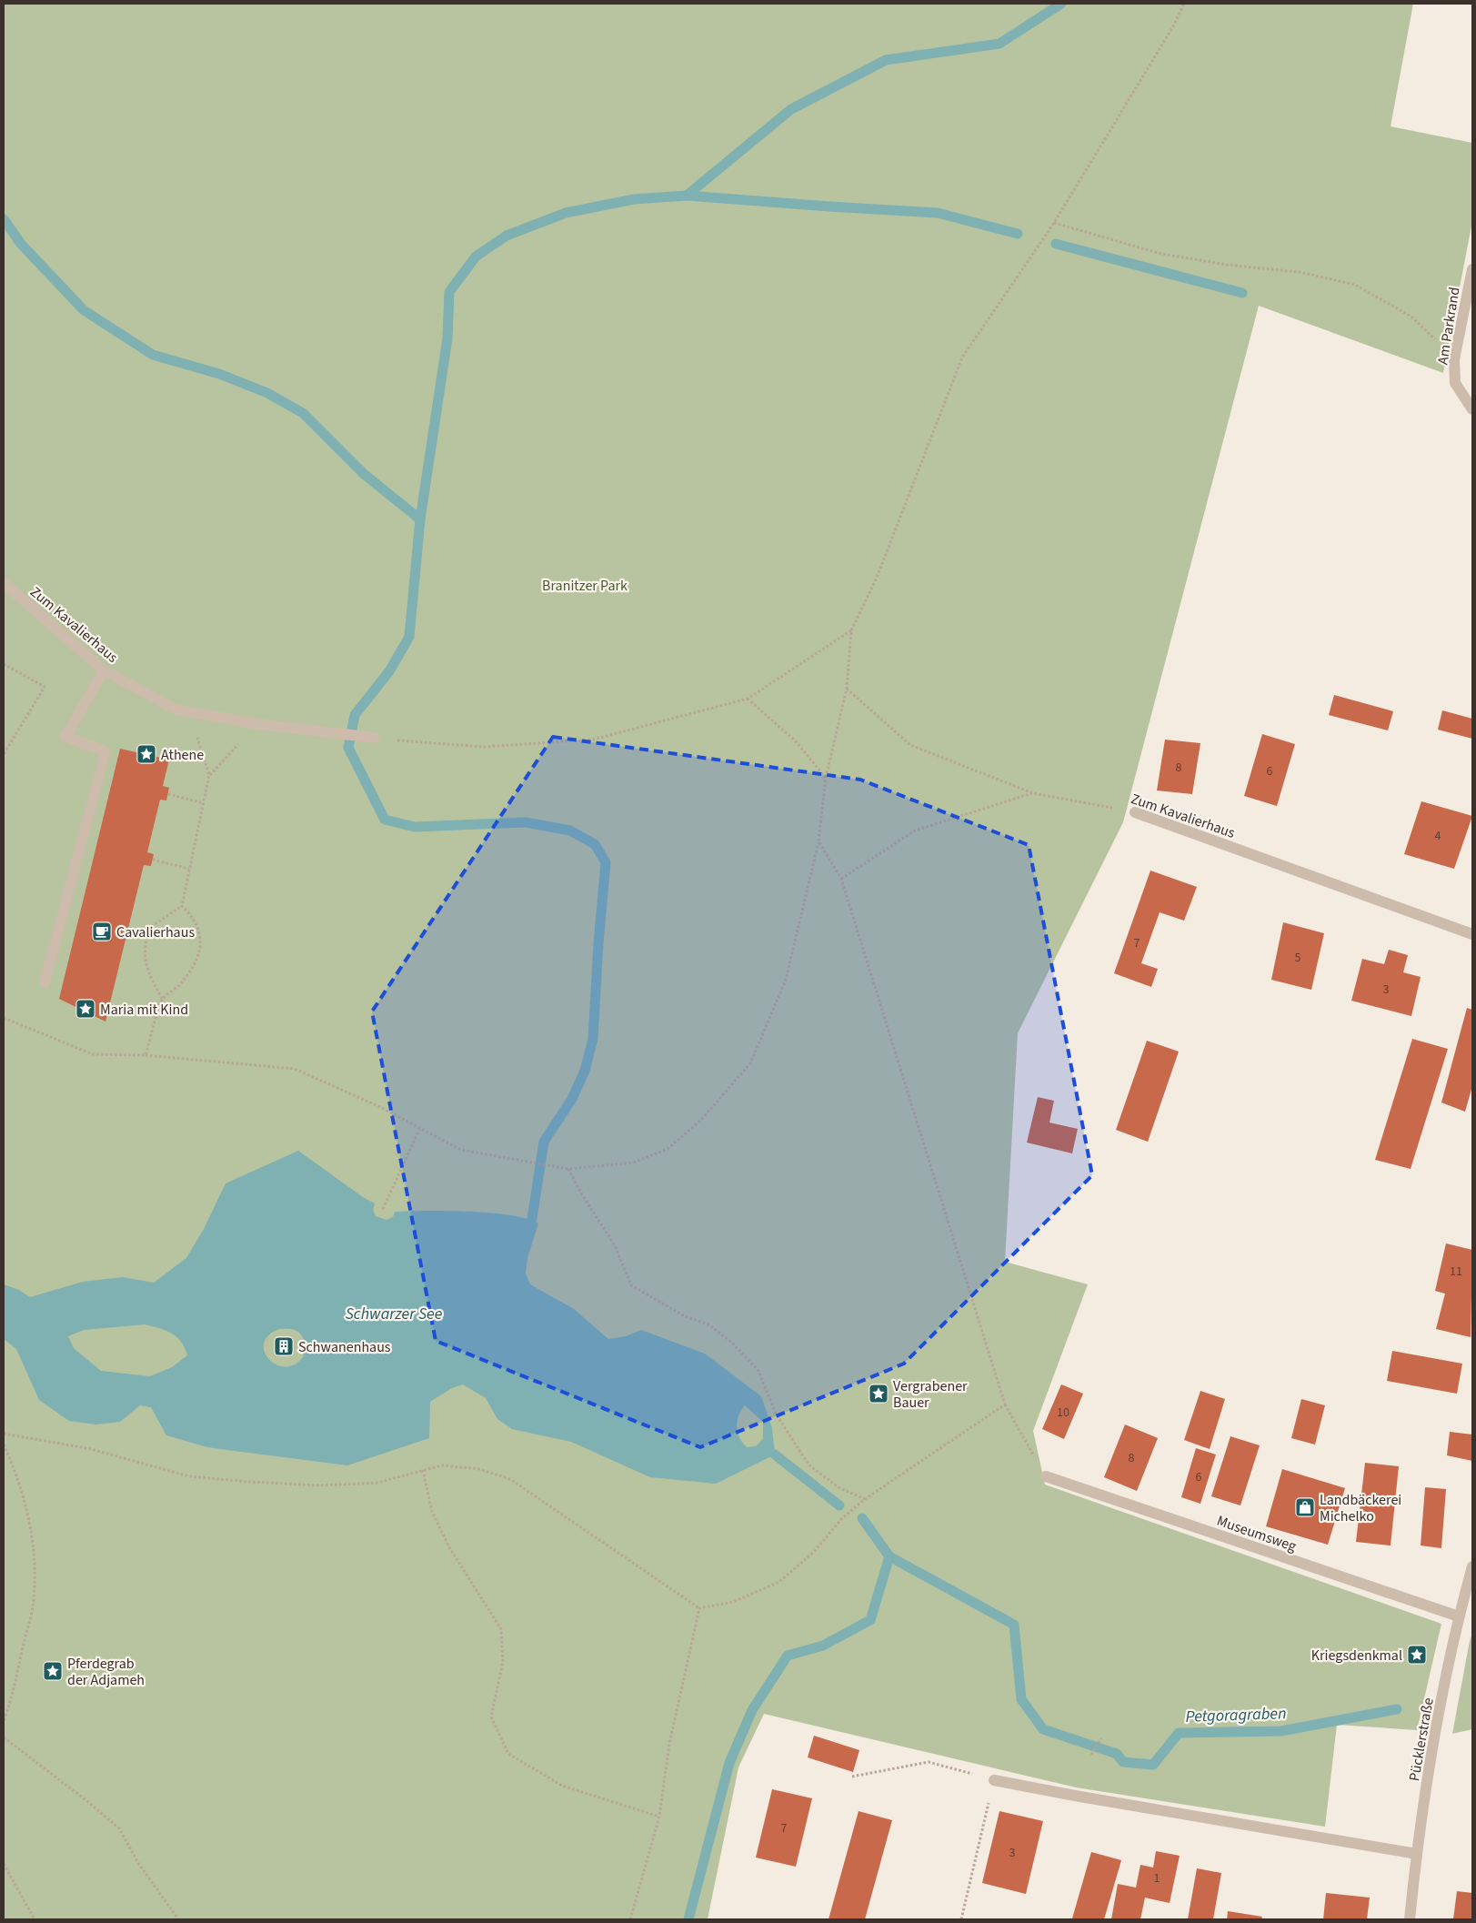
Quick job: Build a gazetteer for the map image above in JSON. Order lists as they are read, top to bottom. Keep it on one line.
{"streets":{"street":["Am Parkrand","Zum Kavalierhaus","Museumsweg","Pücklerstraße"]},"crossings":[["Museumsweg","Pücklerstraße"]],"water":["Schwarzer See","Petgoragraben"],"parks":["Branitzer Park"],"places":{"place":["Athene","Maria mit Kind","Vergrabener Bauer","Kriegsdenkmal","Pferdegrab der Adjameh"],"cafe":["Cavalierhaus"],"building":["Schwanenhaus"],"shop":["Landbäckerei Michelko"]},"house_numbers":["8","6","4","7","5","3","11","10","8","6","7","3","1"]}
